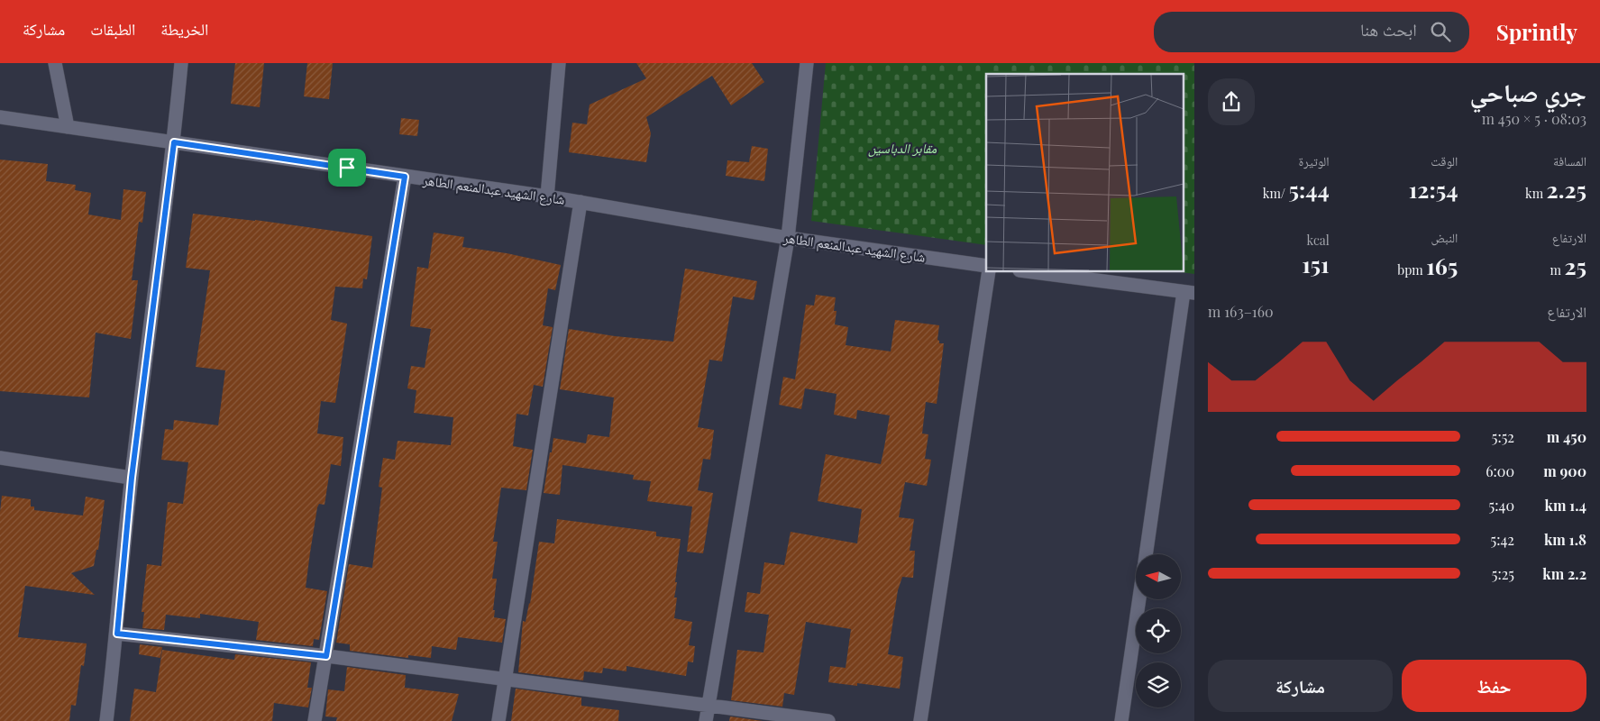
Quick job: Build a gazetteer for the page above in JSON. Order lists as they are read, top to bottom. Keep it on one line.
{"streets":{"street":["شارع الشهيد عبدالمنعم الطاهر"]},"parks":["مقابر الدباسين"],"north":"left","page":{"header":"Sprintly","search":"ابحث هنا","nav":["الخريطة","الطبقات","مشاركة"],"heading":["جري صباحي","08:03 · 5 × 450 m"],"stats":[["المسافة","2.25 km"],["الوقت","12:54"],["الوتيرة","5:44 /km"],["الارتفاع","25 m"],["النبض","165 bpm"],["kcal","151"]],"chart":["الارتفاع","160–163 m"],"list":[{"name":"450 m","note":"5:52"},{"name":"900 m","note":"6:00"},{"name":"1.4 km","note":"5:40"},{"name":"1.8 km","note":"5:42"},{"name":"2.2 km","note":"5:25"}],"buttons":["حفظ","مشاركة"]}}
